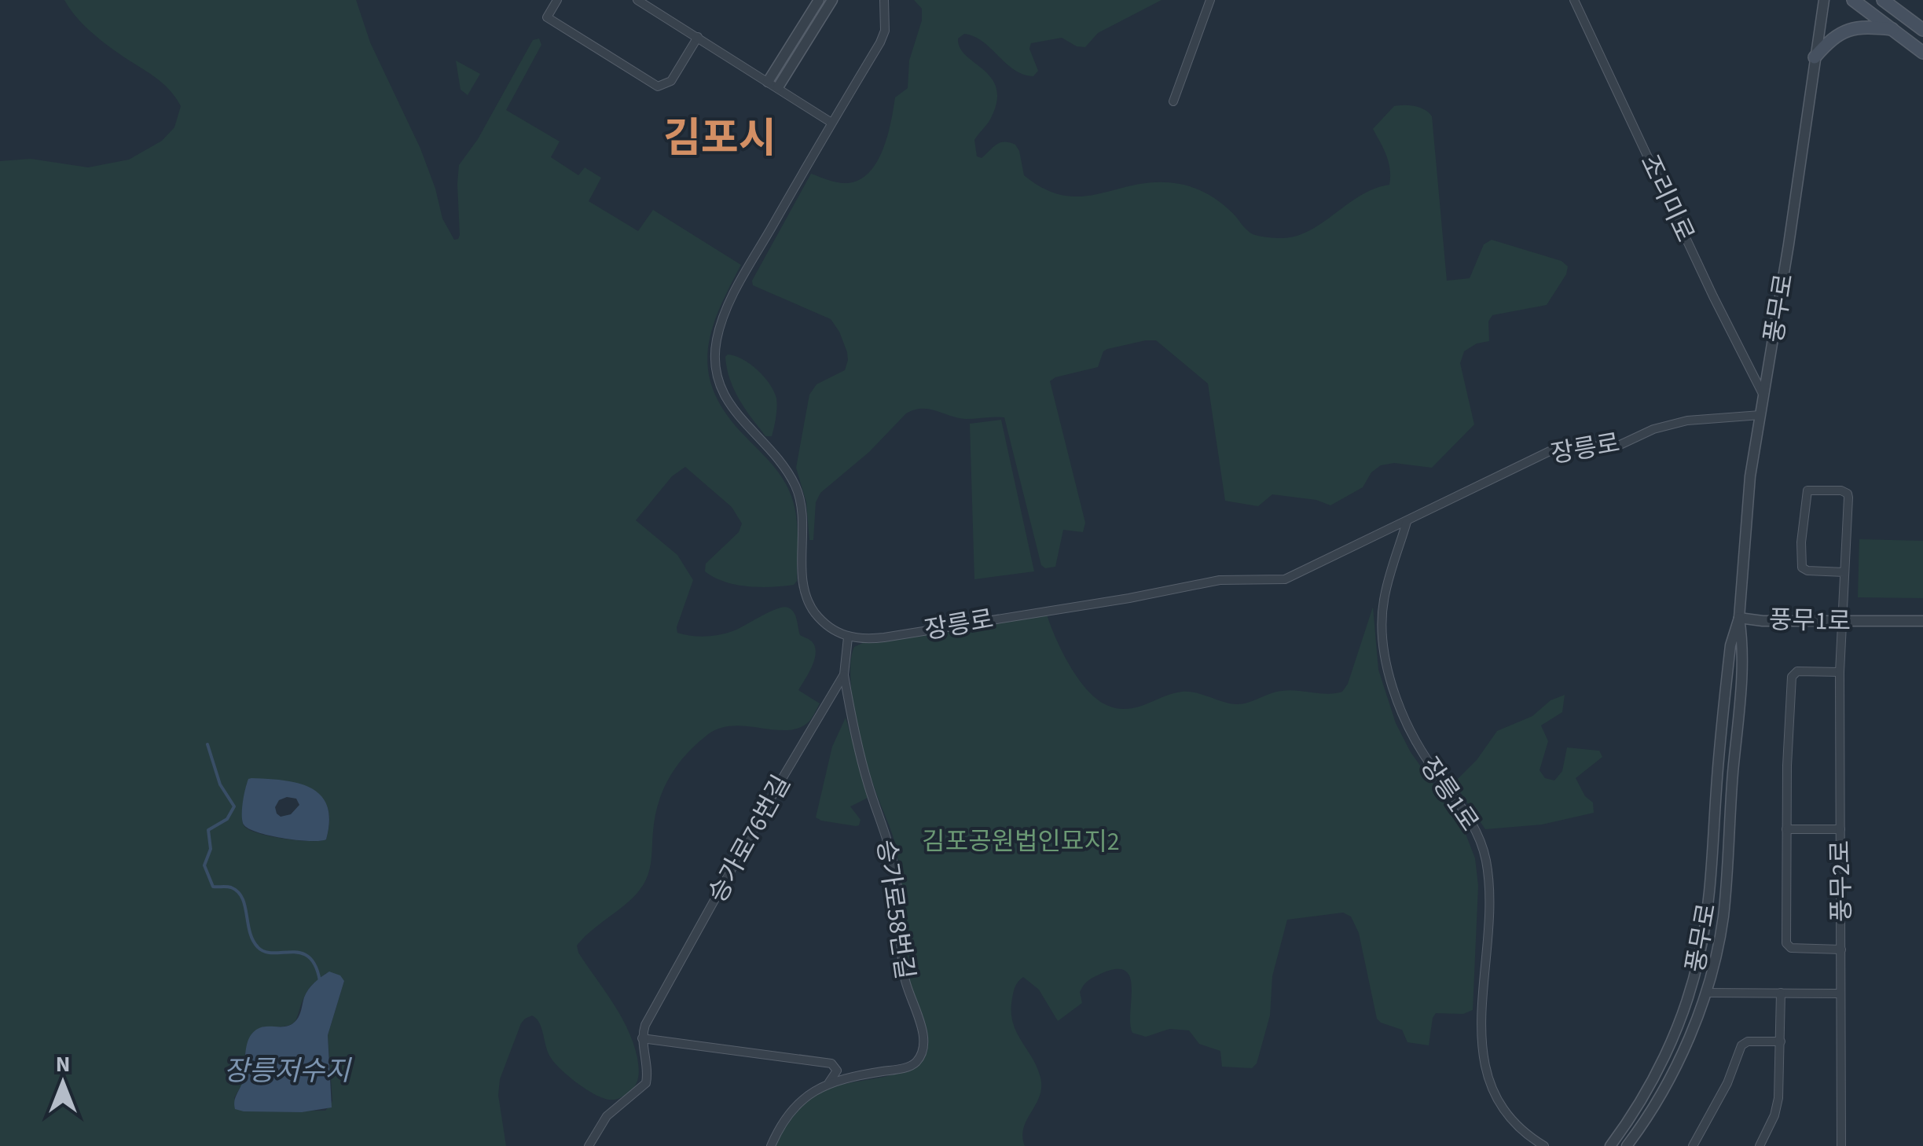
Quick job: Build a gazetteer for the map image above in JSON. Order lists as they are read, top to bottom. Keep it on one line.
{"streets":{"street":["조리미로","풍무로","장릉로","풍무1로","장릉1로","승가로76번길","풍무2로","승가로58번길"]},"crossings":[["조리미로","풍무로"],["풍무로","장릉로"],["풍무로","풍무1로"],["장릉로","장릉1로"],["장릉로","승가로76번길"],["풍무1로","풍무2로"],["승가로76번길","승가로58번길"]],"districts":["김포시"],"water":["장릉저수지"],"parks":["김포공원법인묘지2"],"north":"top"}
